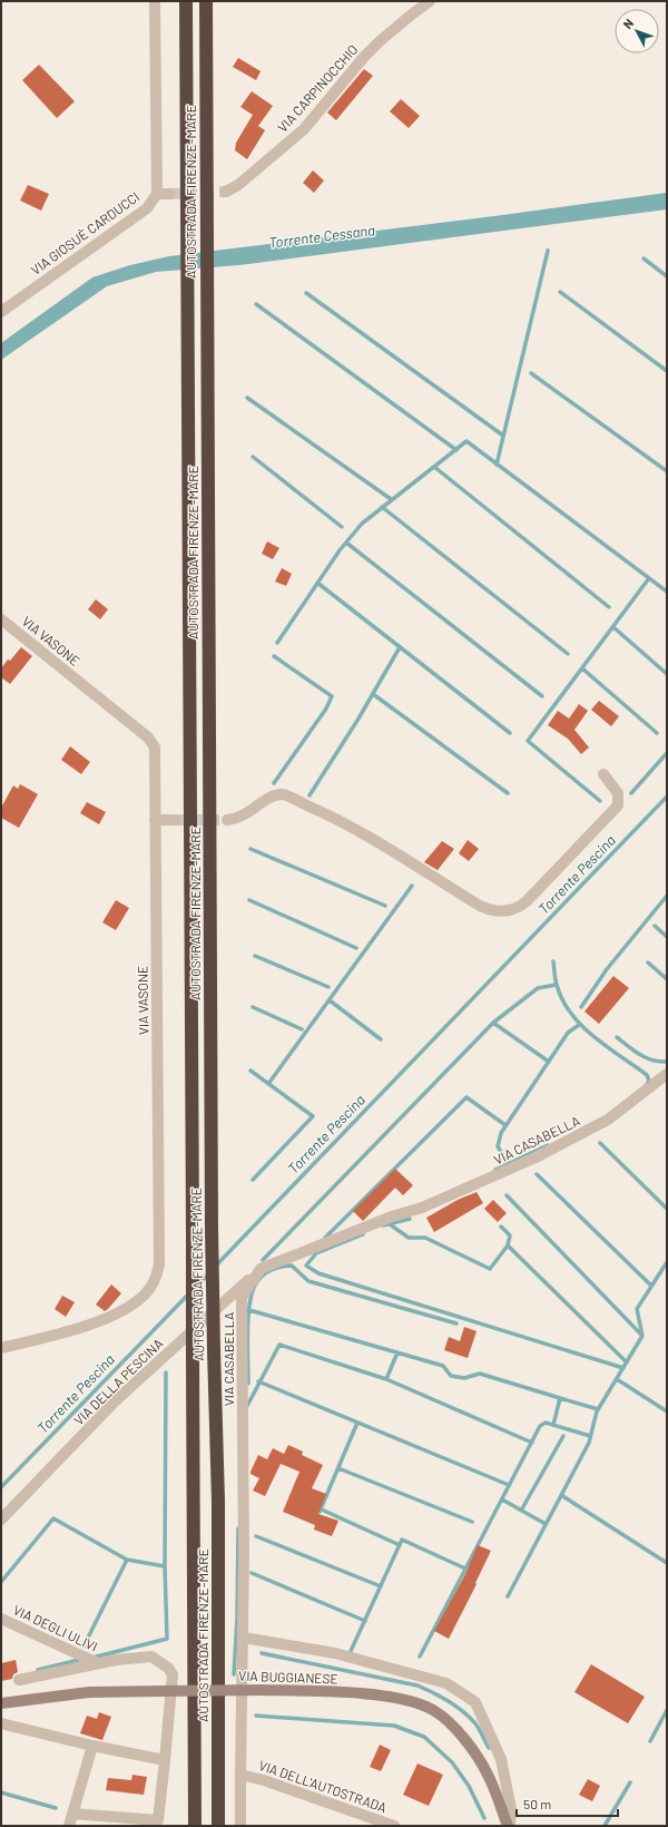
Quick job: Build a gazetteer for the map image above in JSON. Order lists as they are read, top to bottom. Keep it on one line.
{"streets":{"highway":["AUTOSTRADA FIRENZE-MARE"],"main road":["VIA BUGGIANESE"],"street":["VIA CARPINOCCHIO","VIA GIOSUÈ CARDUCCI","VIA VASONE","VIA CASABELLA","VIA DELLA PESCINA","VIA DEGLI ULIVI","VIA DELL'AUTOSTRADA"]},"crossings":[["VIA CASABELLA","VIA DELLA PESCINA"],["VIA CASABELLA","VIA BUGGIANESE"],["VIA CASABELLA","VIA DELL'AUTOSTRADA"]],"water":["Torrente Cessana","Torrente Pescina"],"scale_bar":"50 m","north":"top left"}
